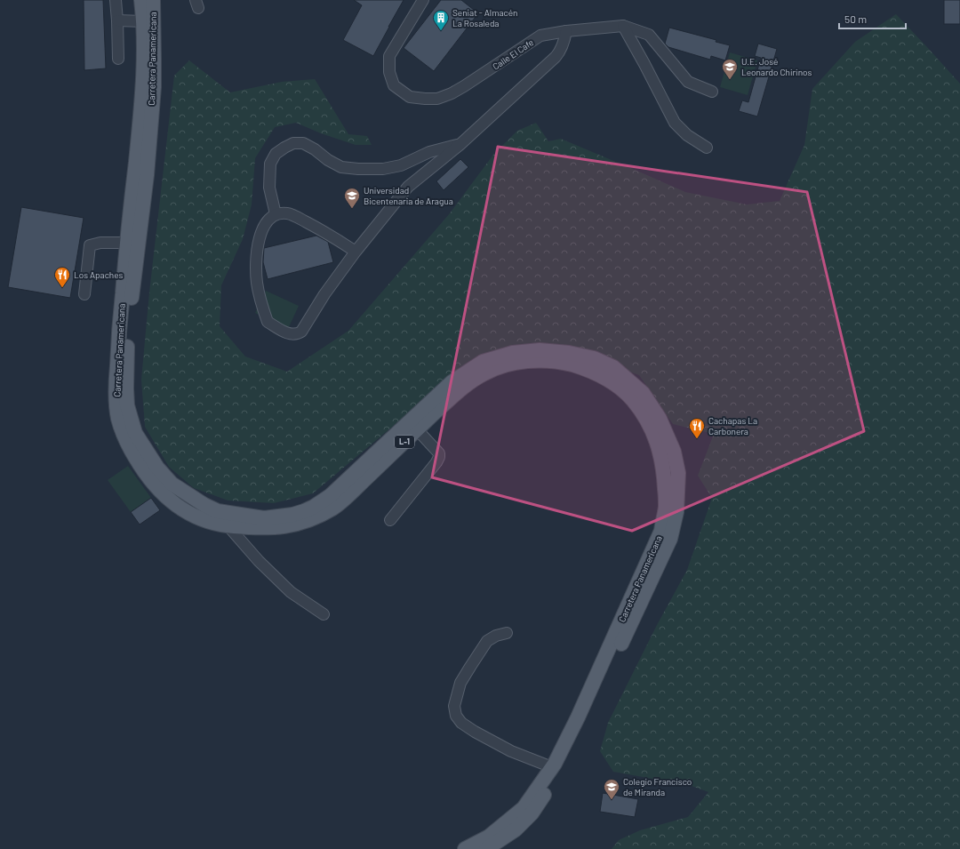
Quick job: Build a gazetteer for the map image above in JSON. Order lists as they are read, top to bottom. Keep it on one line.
{"streets":{"main road":["Carretera Panamericana","L-1"],"street":["Calle El Cafe"]},"places":{"building":["Seniat - Almacén La Rosaleda"],"school or university":["U.E. José Leonardo Chirinos","Universidad Bicentenaria de Aragua","Colegio Francisco de Miranda"],"restaurant":["Los Apaches","Cachapas La Carbonera"]},"scale_bar":"50 m"}
